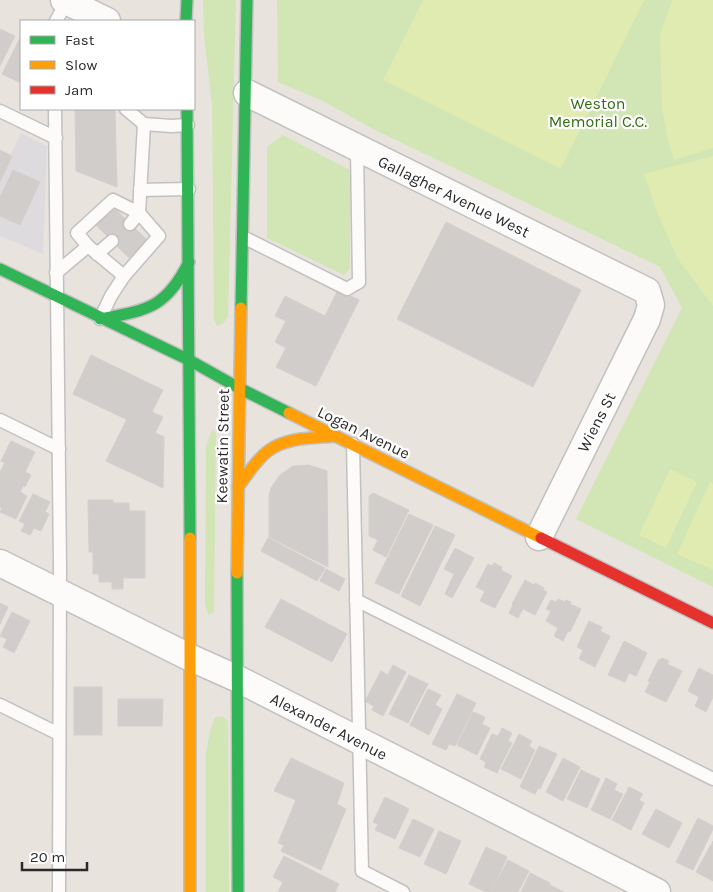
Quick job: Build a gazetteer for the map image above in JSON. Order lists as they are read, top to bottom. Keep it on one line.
{"streets":{"main road":["Logan Avenue","Keewatin Street"],"street":["Gallagher Avenue West","Wiens St","Alexander Avenue"]},"crossings":[["Gallagher Avenue West","Wiens St"],["Gallagher Avenue West","Keewatin Street"],["Wiens St","Logan Avenue"],["Logan Avenue","Keewatin Street"],["Keewatin Street","Alexander Avenue"]],"parks":["Weston Memorial C.C."],"legend":["Fast","Slow","Jam"],"scale_bar":"20 m"}
